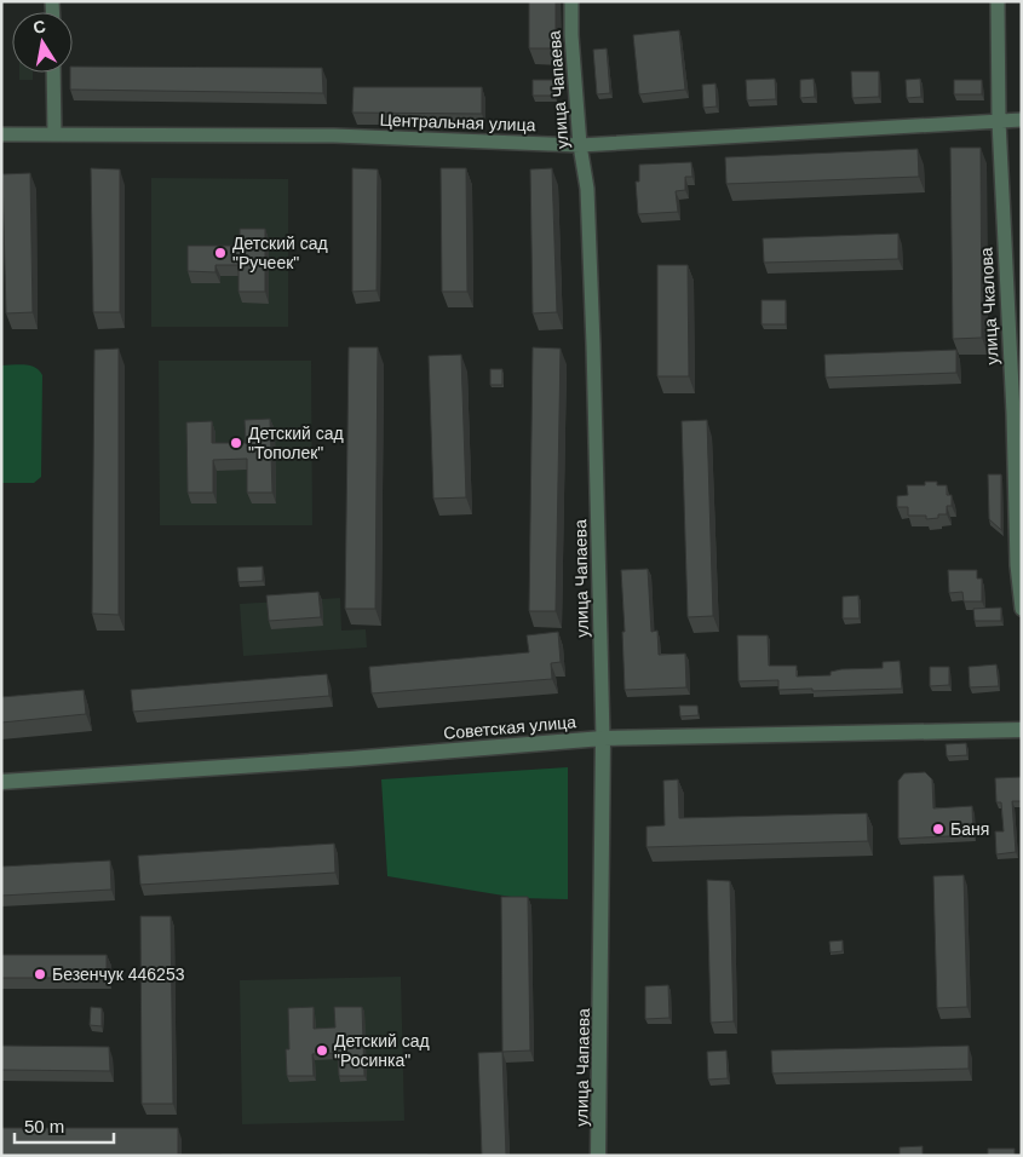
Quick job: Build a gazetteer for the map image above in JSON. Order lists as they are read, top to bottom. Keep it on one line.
{"streets":{"street":["улица Чапаева","Центральная улица","улица Чкалова","Советская улица"]},"crossings":[["улица Чапаева","Центральная улица"],["улица Чапаева","Советская улица"],["Центральная улица","улица Чкалова"]],"places":["Детский сад \"Ручеек\"","Детский сад \"Тополек\"","Баня","Безенчук 446253","Детский сад \"Росинка\""],"scale_bar":"50 m","north":"top"}
